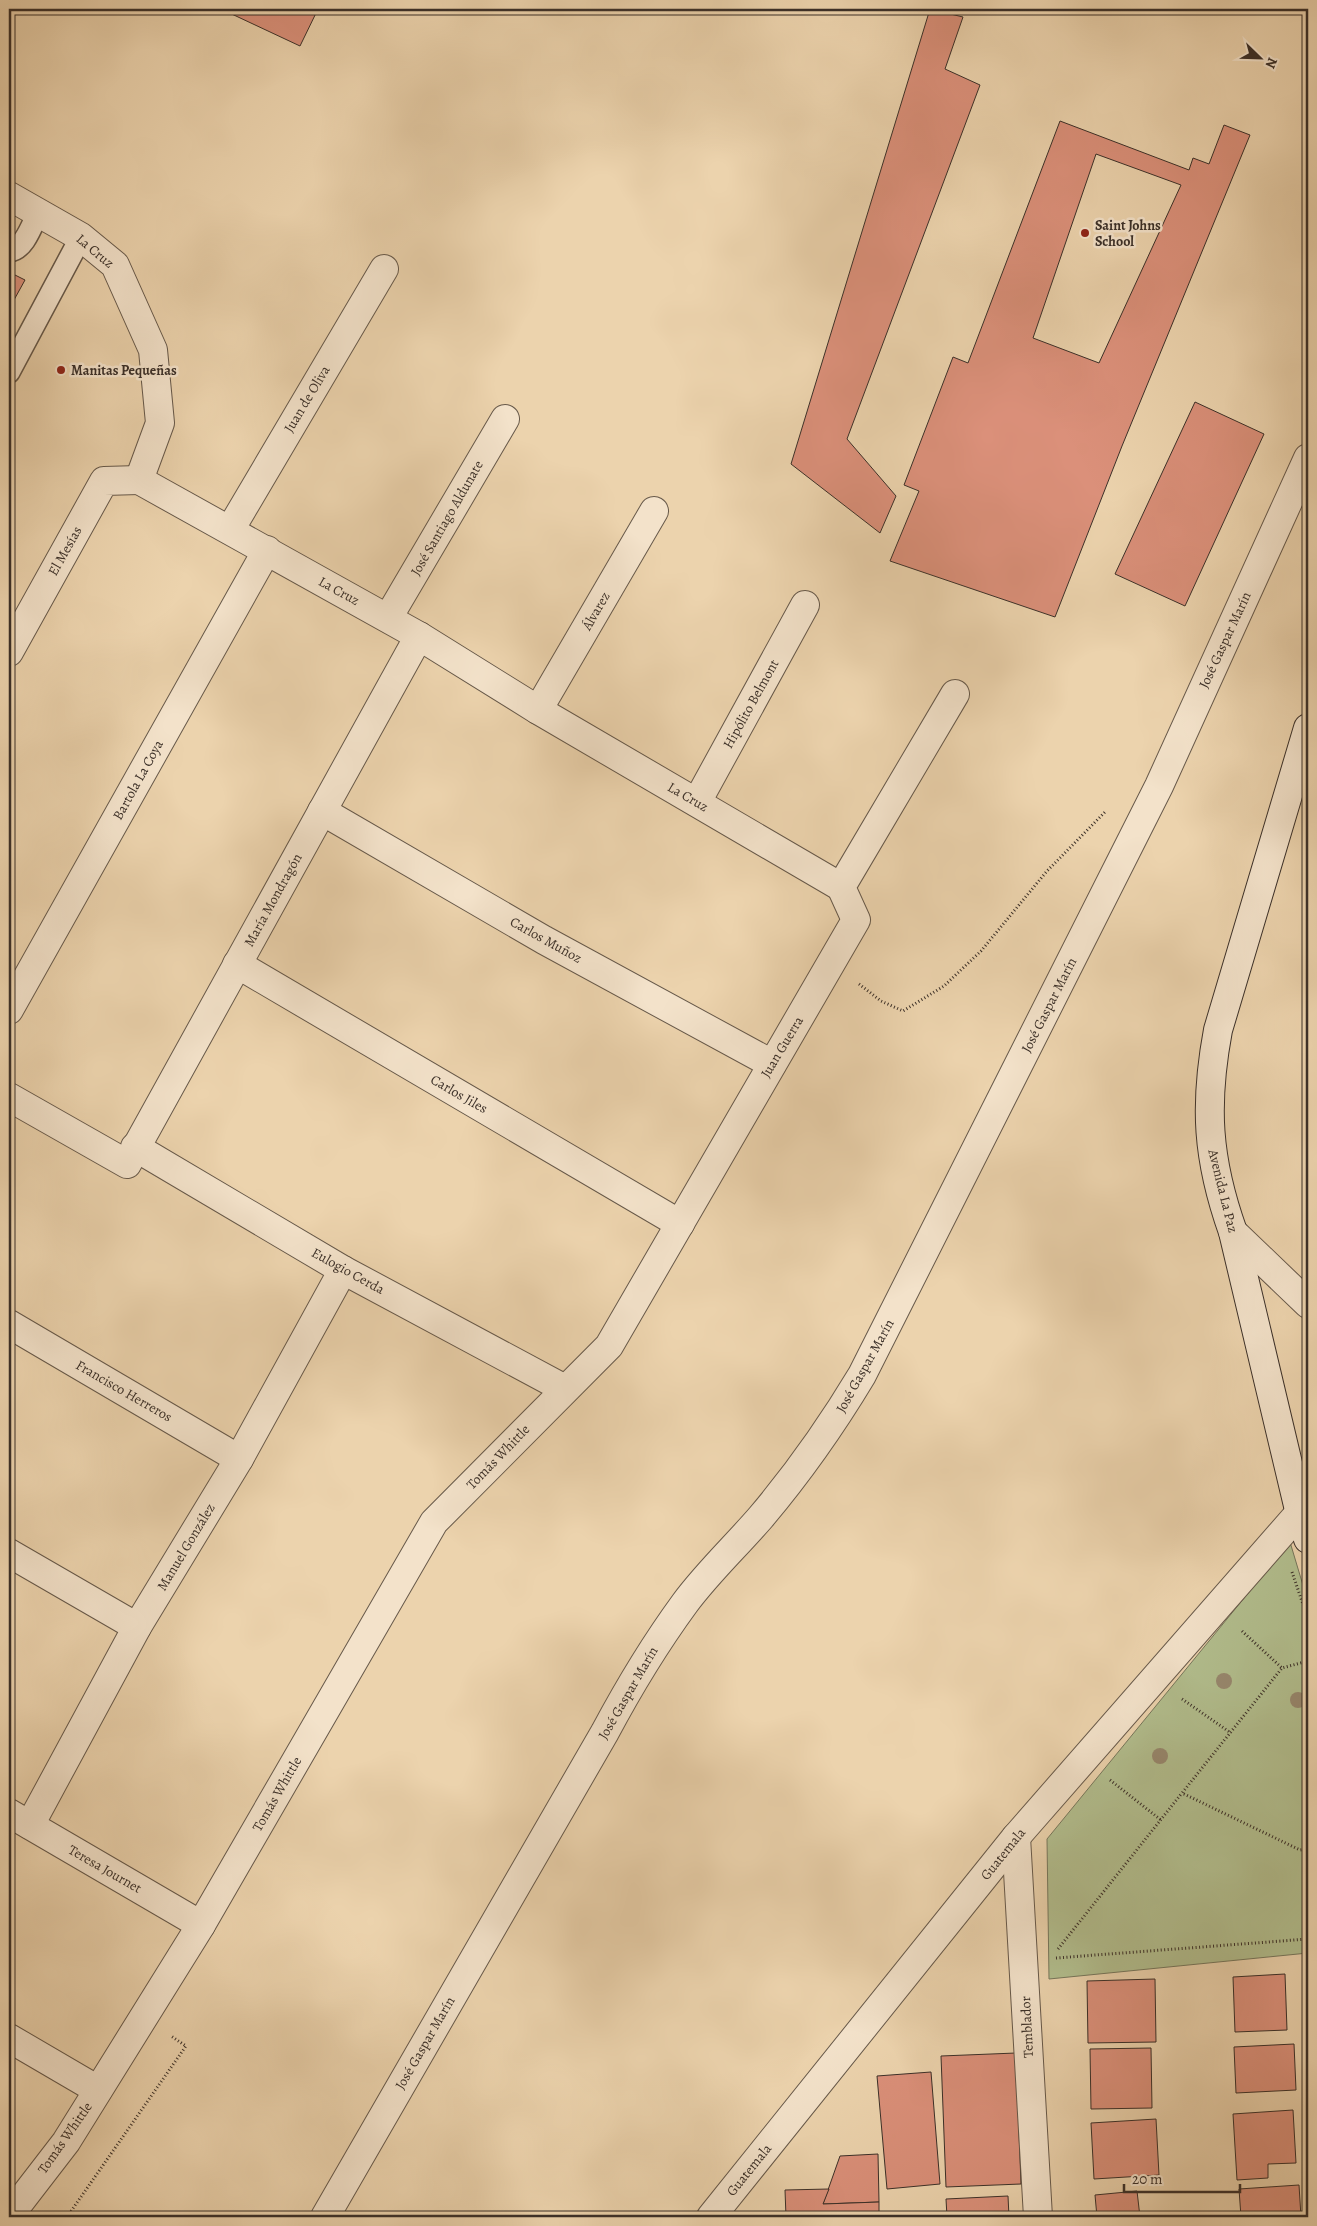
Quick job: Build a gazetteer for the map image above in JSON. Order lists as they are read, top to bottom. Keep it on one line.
{"streets":{"street":["La Cruz","Juan de Oliva","José Santiago Aldunate","El Mesías","Álvarez","José Gaspar Marín","Hipólito Belmont","Bartola La Coya","María Mondragón","Carlos Muñoz","Juan Guerra","Carlos Jiles","Avenida La Paz","Eulogio Cerda","Francisco Herreros","Tomás Whittle","Manuel González","Guatemala","Teresa Journet","Temblador"]},"crossings":[["La Cruz","Juan de Oliva"],["La Cruz","José Santiago Aldunate"],["La Cruz","El Mesías"],["La Cruz","Álvarez"],["La Cruz","Hipólito Belmont"],["La Cruz","Bartola La Coya"],["La Cruz","María Mondragón"],["La Cruz","Juan Guerra"],["María Mondragón","Carlos Muñoz"],["María Mondragón","Carlos Jiles"],["María Mondragón","Eulogio Cerda"],["Carlos Muñoz","Juan Guerra"],["Juan Guerra","Carlos Jiles"],["Juan Guerra","Eulogio Cerda"],["Juan Guerra","Tomás Whittle"],["Avenida La Paz","Guatemala"],["Eulogio Cerda","Tomás Whittle"],["Eulogio Cerda","Manuel González"],["Francisco Herreros","Manuel González"],["Tomás Whittle","Teresa Journet"],["Manuel González","Teresa Journet"],["Guatemala","Temblador"]],"places":["Saint Johns School","Manitas Pequeñas"],"scale_bar":"20 m","north":"bottom right"}
